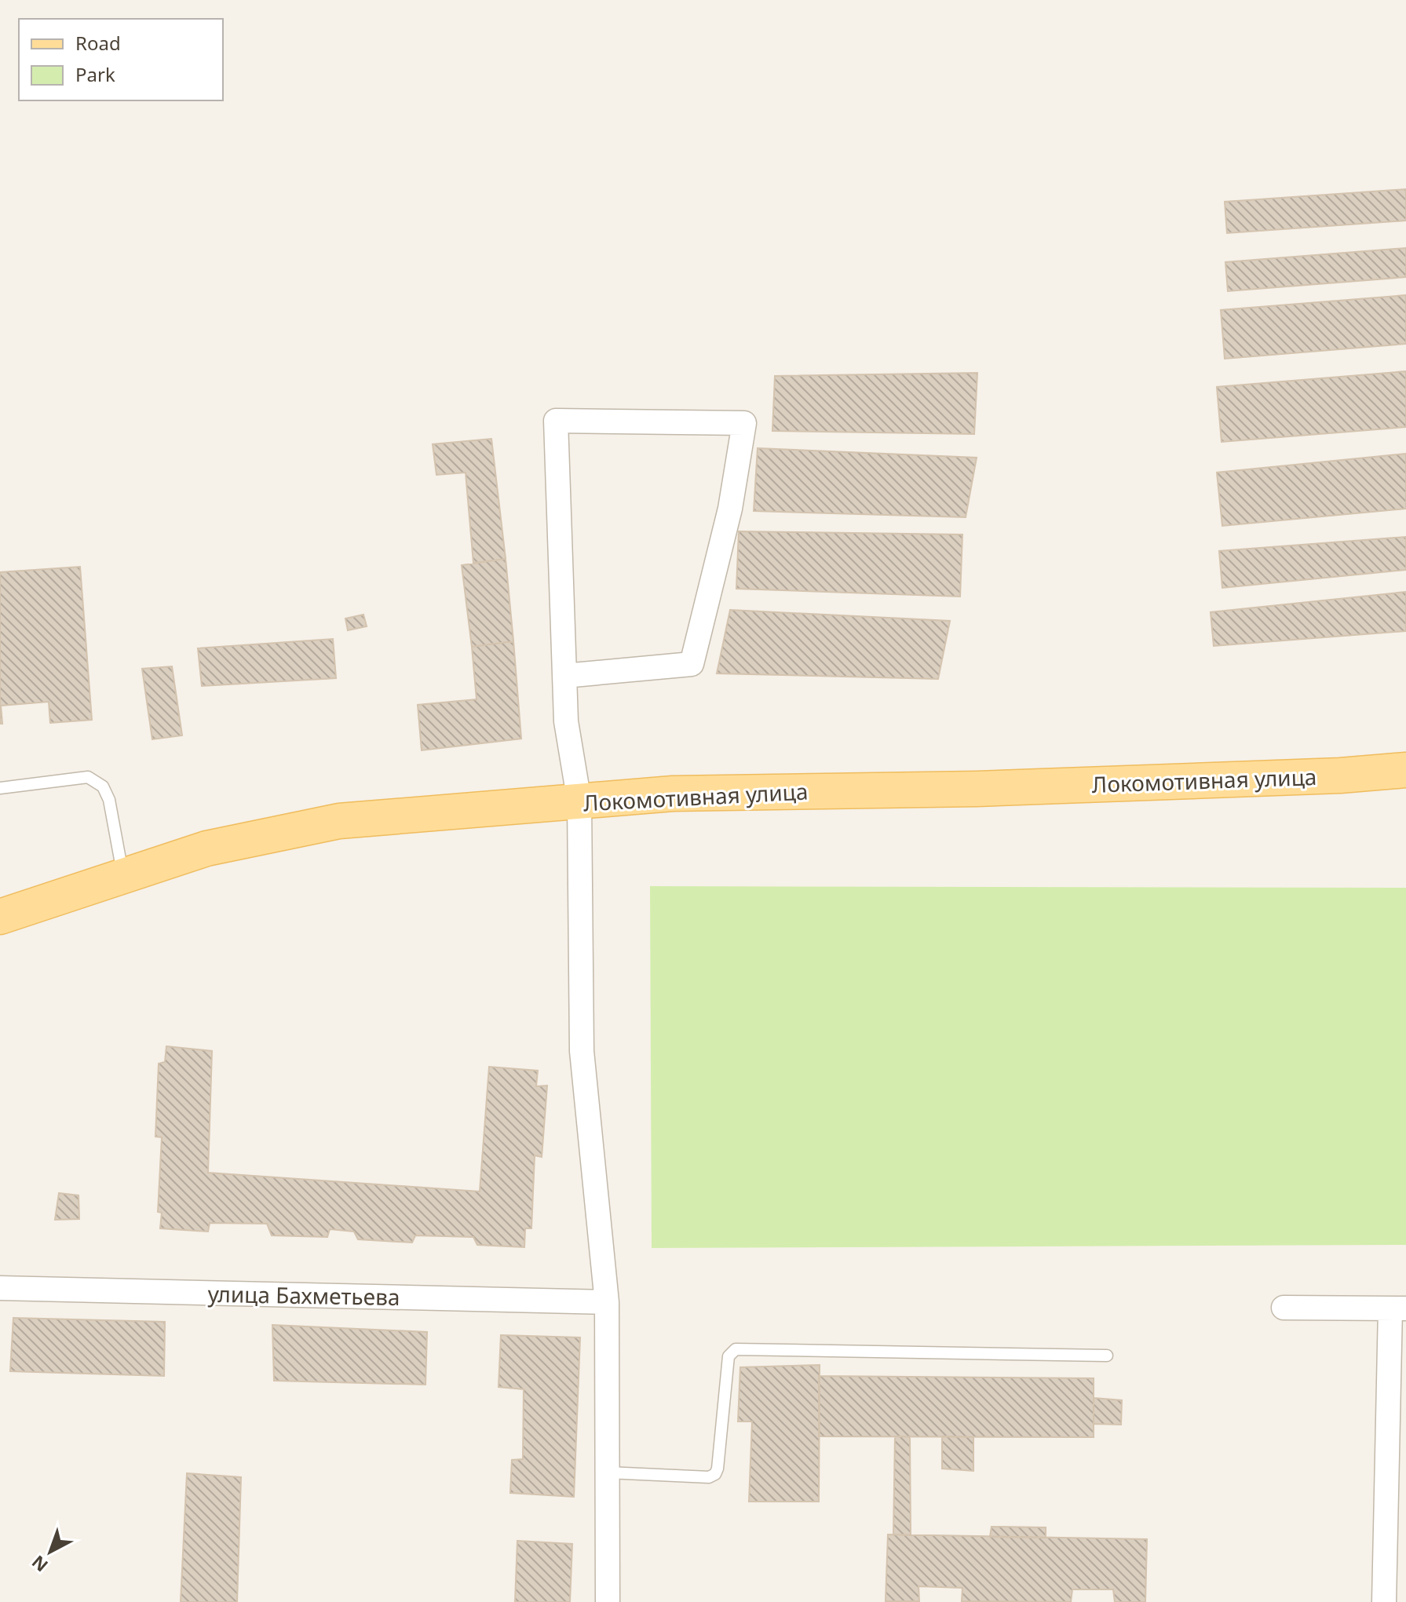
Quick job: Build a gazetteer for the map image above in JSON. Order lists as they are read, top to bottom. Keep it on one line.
{"streets":{"main road":["Локомотивная улица"],"street":["улица Бахметьева"]},"legend":["Road","Park"],"north":"bottom left"}
